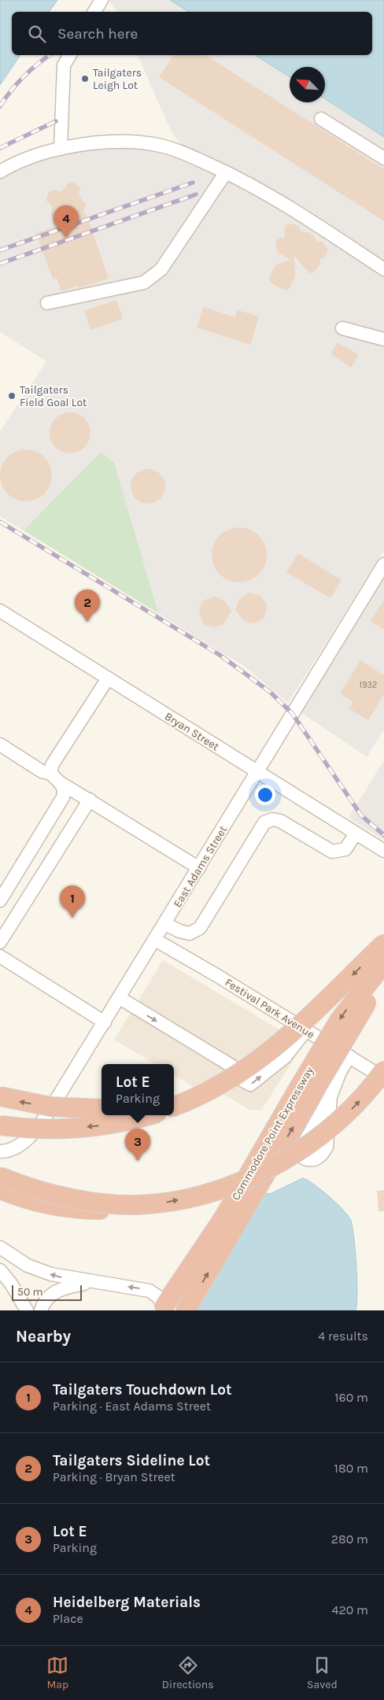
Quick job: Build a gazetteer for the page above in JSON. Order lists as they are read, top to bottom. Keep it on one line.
{"streets":{"highway":["Commodore Point Expressway"],"street":["Bryan Street","East Adams Street","Festival Park Avenue"]},"crossings":[["Bryan Street","East Adams Street"],["East Adams Street","Festival Park Avenue"]],"places":["Tailgaters Leigh Lot","Tailgaters Field Goal Lot"],"house_numbers":["1932"],"scale_bar":"50 m","north":"top left","page":{"search":"Search here","pins":["4","2","1","3"],"popup":["Lot E","Parking"],"scale":"50 m","heading":["Nearby","4 results"],"list":[{"mark":"1","name":"Tailgaters Touchdown Lot","note":"Parking · East Adams Street","value":"160 m"},{"mark":"2","name":"Tailgaters Sideline Lot","note":"Parking · Bryan Street","value":"180 m"},{"mark":"3","name":"Lot E","note":"Parking","value":"280 m"},{"mark":"4","name":"Heidelberg Materials","note":"Place","value":"420 m"}],"nav":["Map","Directions","Saved"]}}
